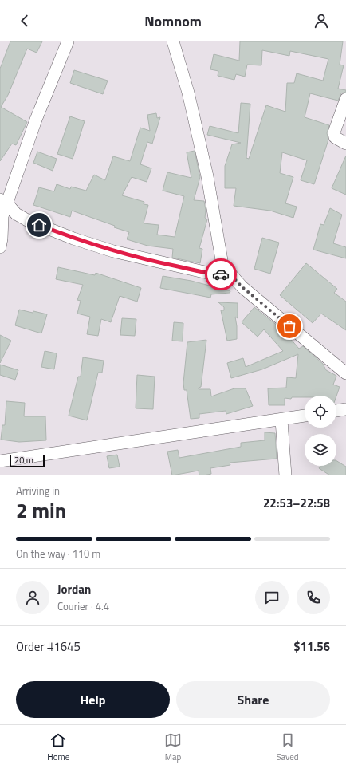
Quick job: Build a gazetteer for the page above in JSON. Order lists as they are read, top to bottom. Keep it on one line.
{"scale_bar":"20 m","page":{"header":"Nomnom","scale":"20 m","heading":["2 min","Arriving in","22:53–22:58"],"panel":["Jordan","Courier · 4.4","Order #1645","$11.56"],"bar":"On the way · 110 m","buttons":["Help","Share"],"tabs":["Home","Map","Saved"]}}
